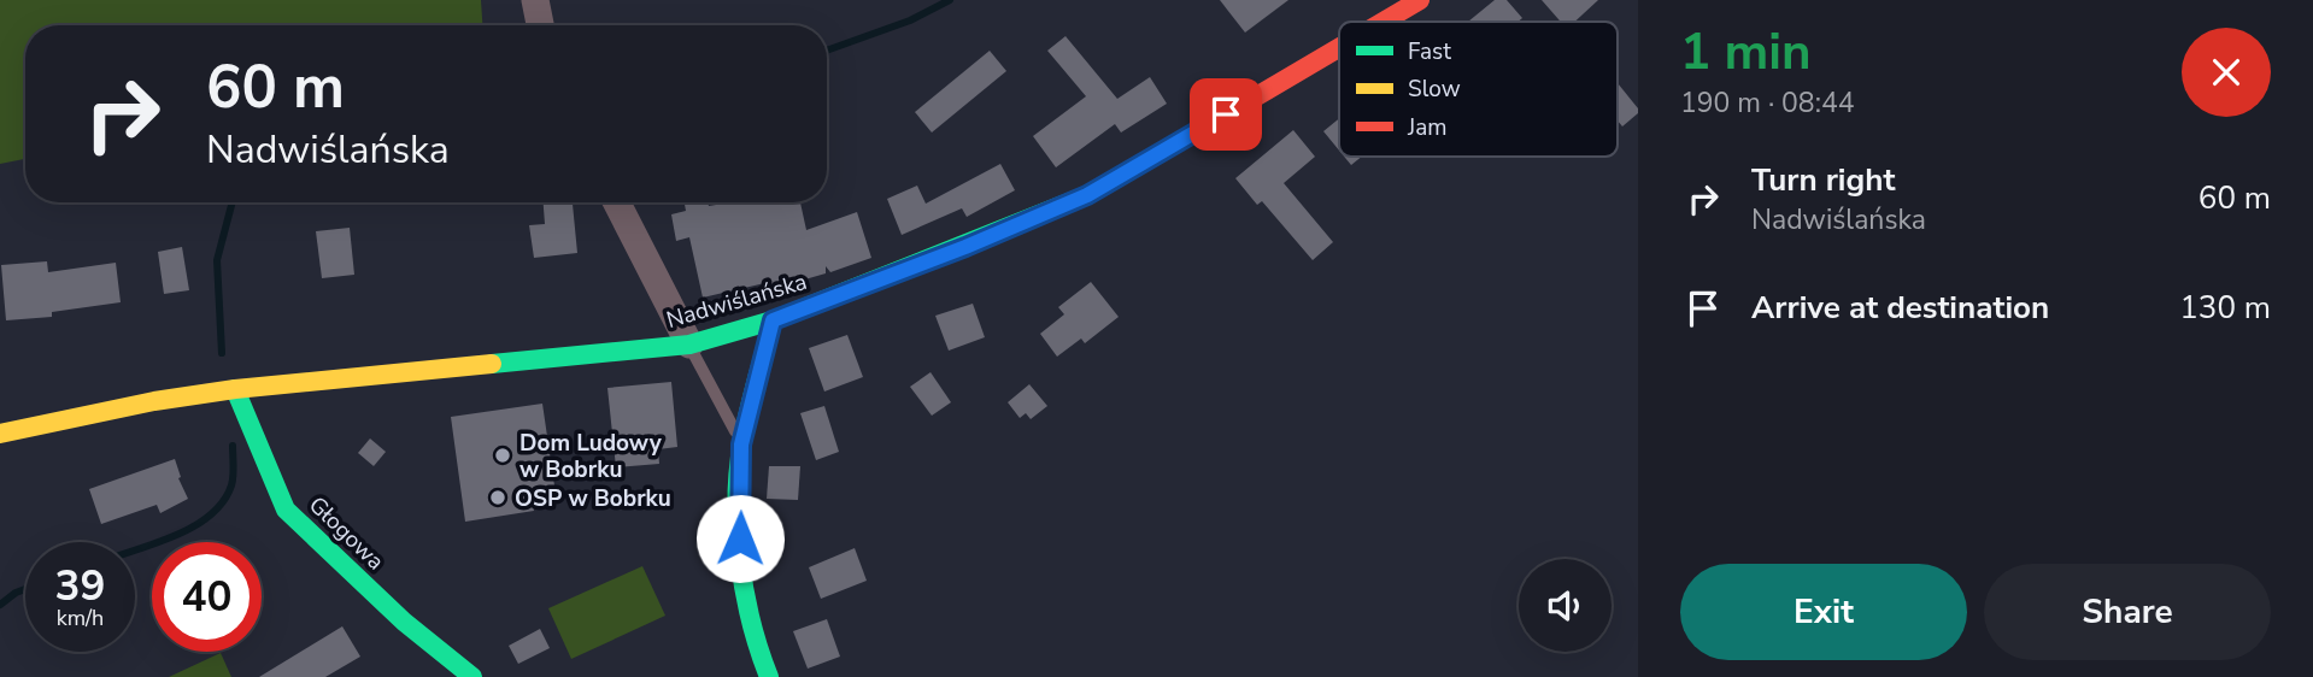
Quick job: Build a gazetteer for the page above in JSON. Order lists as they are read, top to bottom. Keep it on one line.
{"streets":{"street":["Nadwiślańska","Głogowa"]},"crossings":[["Nadwiślańska","Głogowa"]],"places":["Dom Ludowy w Bobrku","OSP w Bobrku"],"legend":["Fast","Slow","Jam"],"page":{"heading":["1 min","190 m · 08:44"],"turn":["60 m","Nadwiślańska"],"list":[{"name":"Turn right","note":"Nadwiślańska","value":"60 m"},{"name":"Arrive at destination","value":"130 m"}],"speed":"39 km/h","limit":"40","buttons":["Exit","Share"]}}
